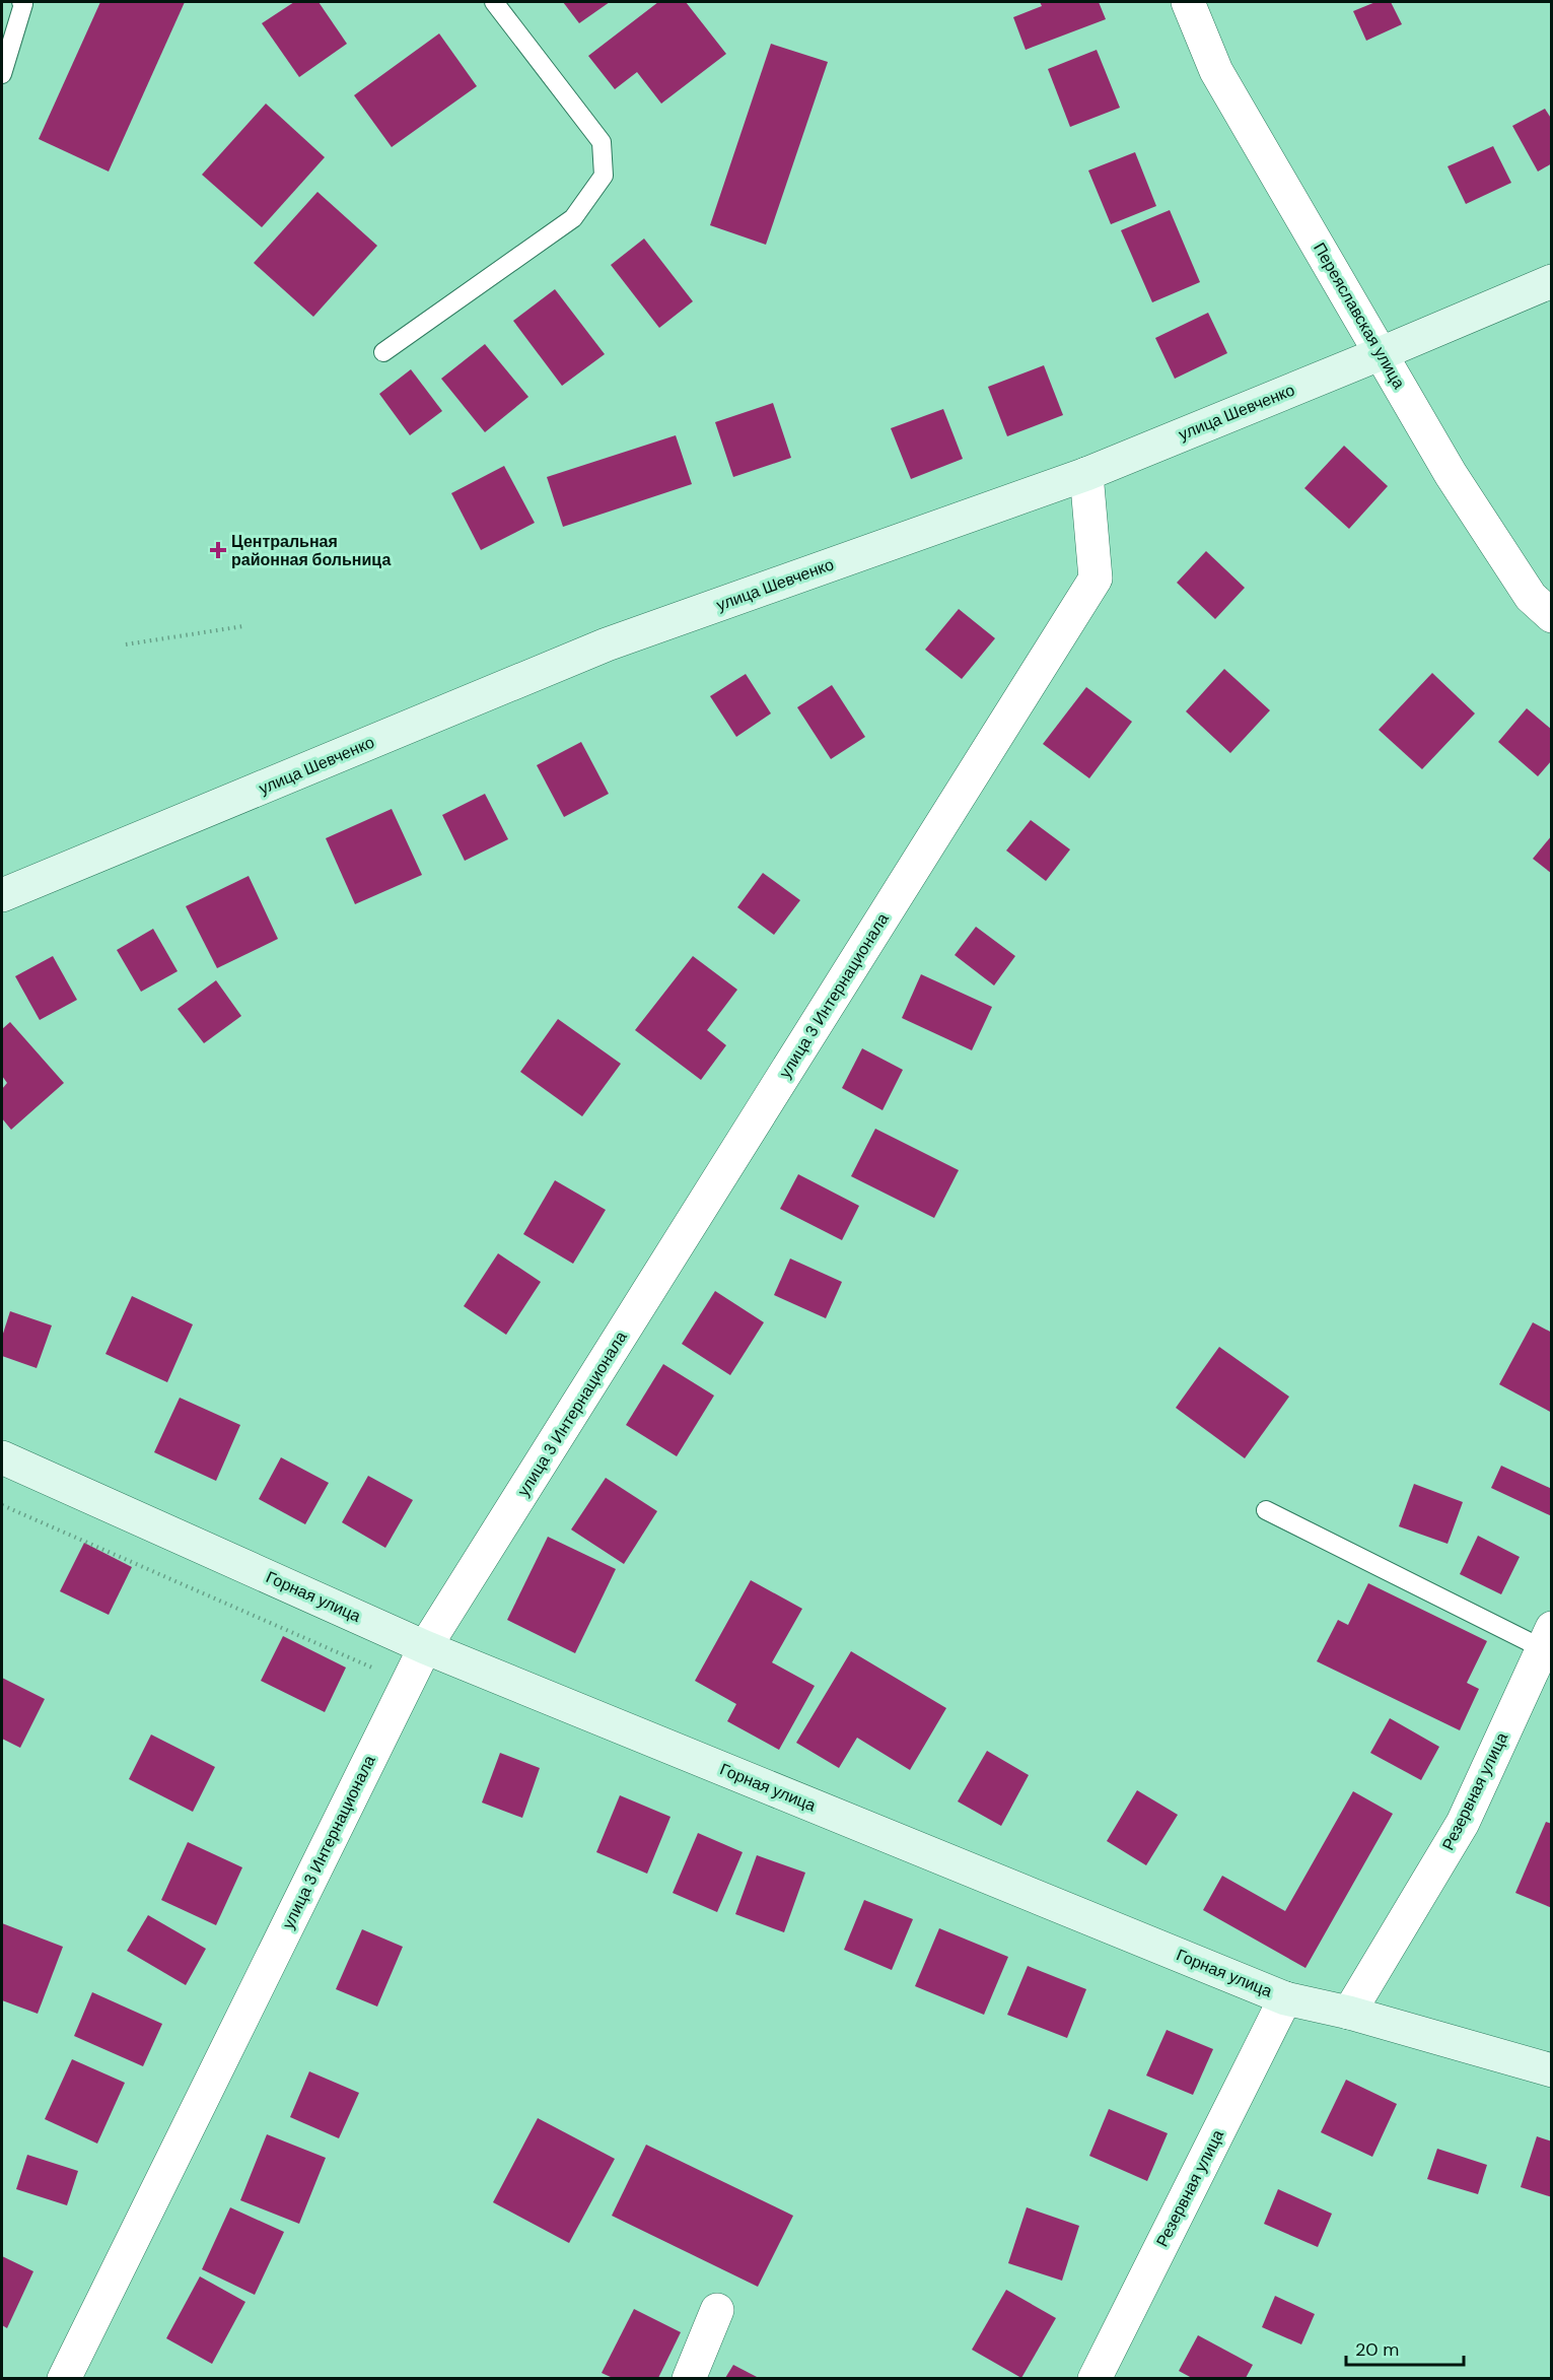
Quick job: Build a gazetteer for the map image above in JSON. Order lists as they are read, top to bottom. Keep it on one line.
{"streets":{"main road":["улица Шевченко","Горная улица"],"street":["Переяславская улица","улица 3 Интернационала","Резервная улица"]},"crossings":[["Переяславская улица","улица Шевченко"],["улица Шевченко","улица 3 Интернационала"],["улица 3 Интернационала","Горная улица"],["Горная улица","Резервная улица"]],"places":{"health":["Центральная районная больница"]},"scale_bar":"20 m"}
